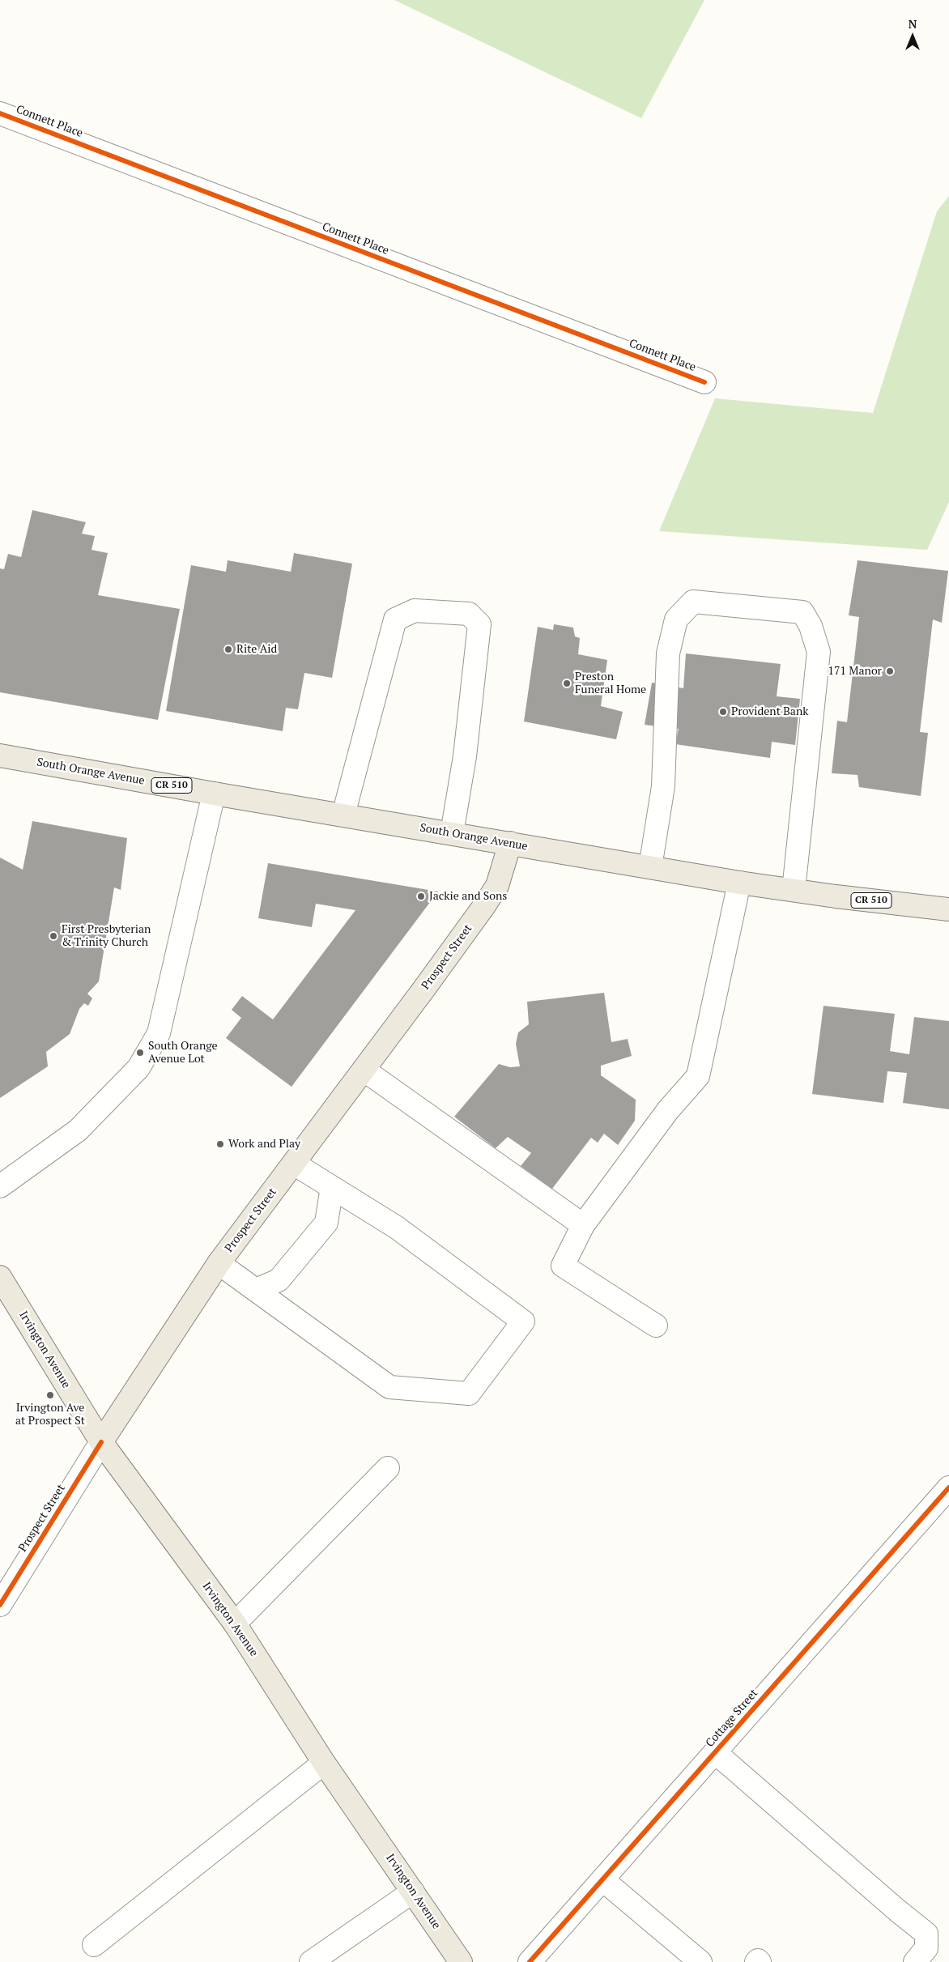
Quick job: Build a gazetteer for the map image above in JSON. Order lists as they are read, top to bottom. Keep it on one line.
{"streets":{"main road":["South Orange Avenue","CR 510","Prospect Street","Irvington Avenue"],"street":["Connett Place","Cottage Street"]},"crossings":[["South Orange Avenue","Prospect Street"],["Prospect Street","Irvington Avenue"]],"places":["Rite Aid","171 Manor","Preston Funeral Home","Provident Bank","Jackie and Sons","First Presbyterian & Trinity Church","South Orange Avenue Lot","Work and Play","Irvington Ave at Prospect St"],"north":"top"}
